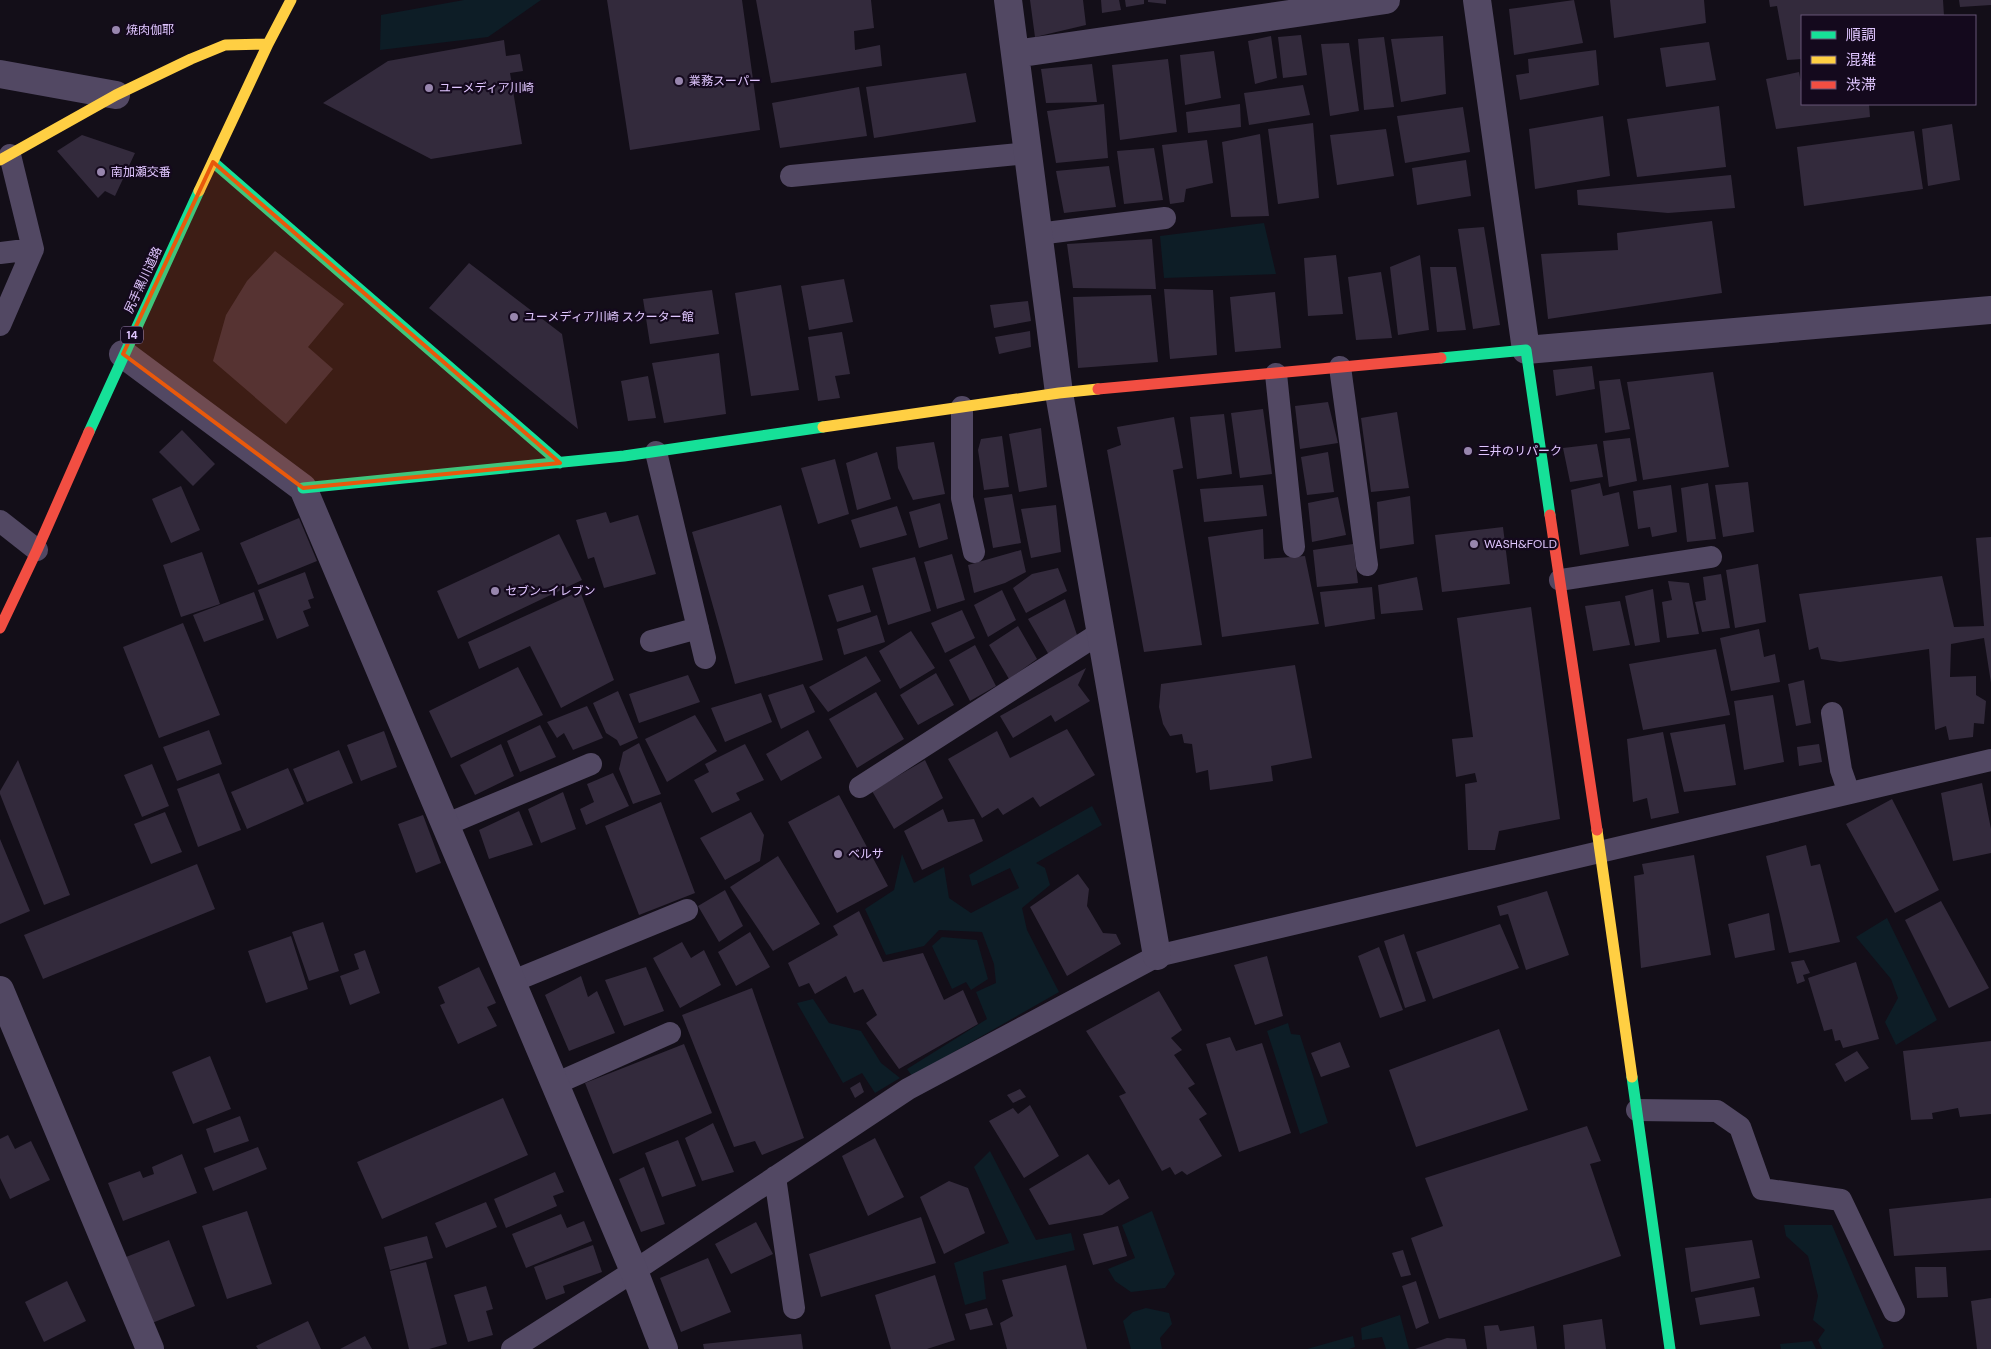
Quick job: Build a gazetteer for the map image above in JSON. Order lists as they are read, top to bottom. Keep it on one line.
{"streets":{"street":["尻手黒川道路","14"]},"places":["焼肉伽耶","業務スーパー","ユーメディア川崎","南加瀬交番","ユーメディア川崎 スクーター館","三井のリパーク","WASH&FOLD","セブン-イレブン","ベルサ"],"legend":["順調","混雑","渋滞"]}
